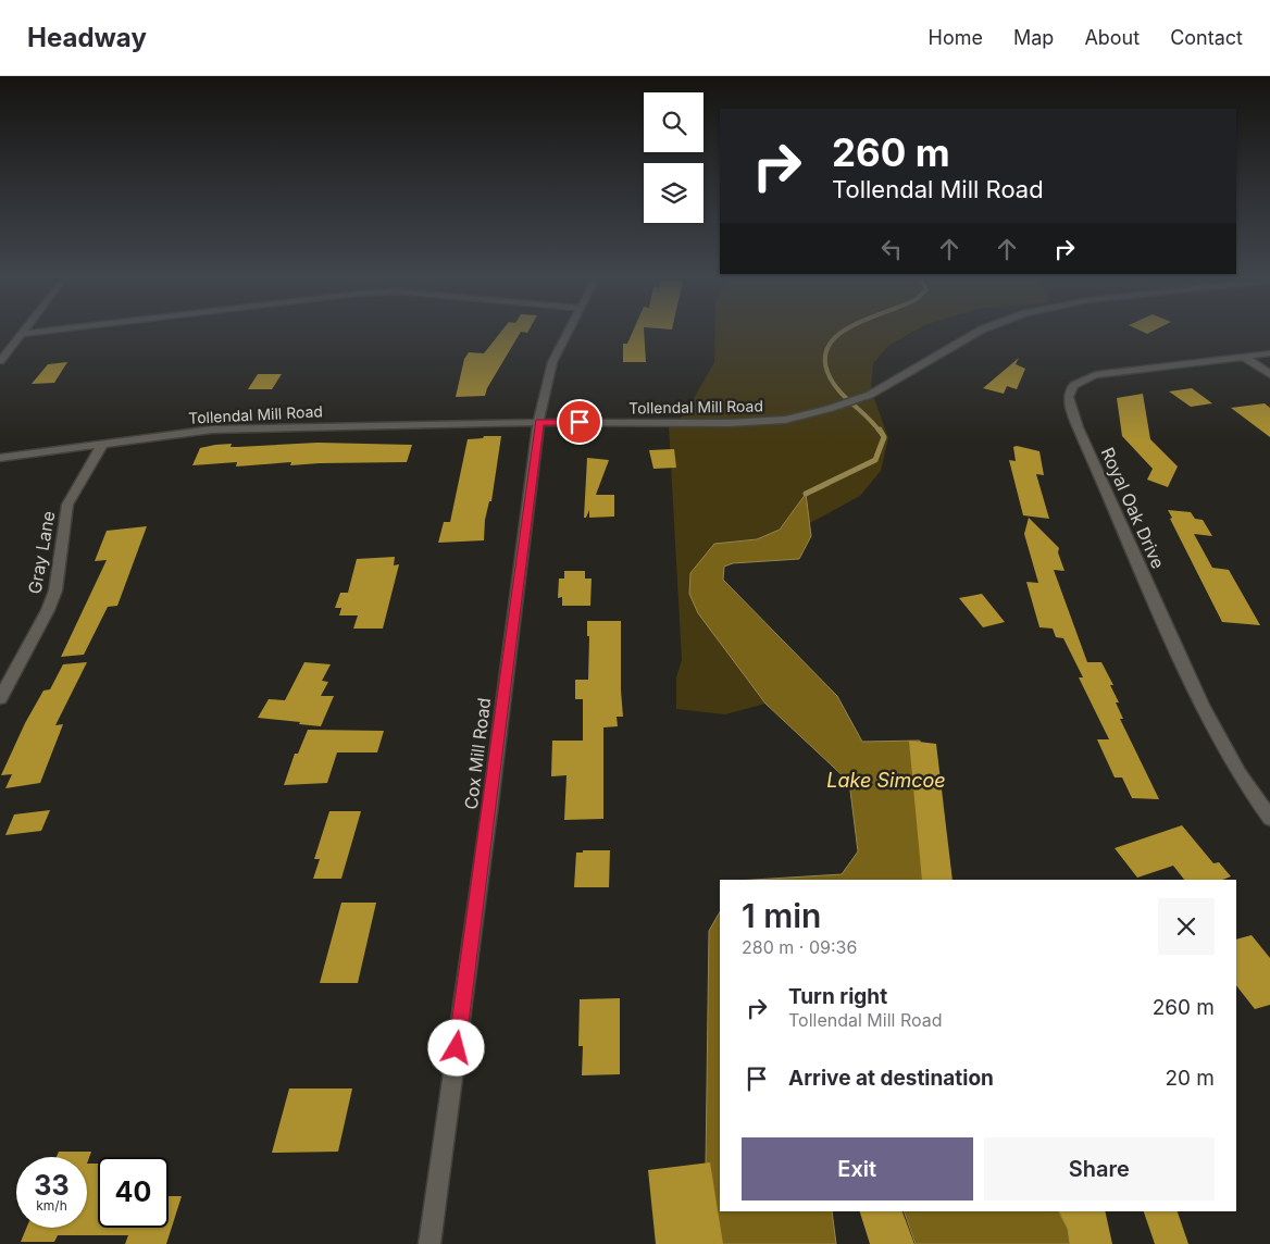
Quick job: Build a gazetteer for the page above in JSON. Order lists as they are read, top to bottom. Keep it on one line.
{"streets":{"street":["Tollendal Mill Road","Royal Oak Drive","Gray Lane","Cox Mill Road"]},"crossings":[["Tollendal Mill Road","Gray Lane"],["Tollendal Mill Road","Cox Mill Road"]],"water":["Lake Simcoe"],"page":{"header":"Headway","nav":["Home","Map","About","Contact"],"turn":["260 m","Tollendal Mill Road"],"heading":["1 min","280 m · 09:36"],"list":[{"name":"Turn right","note":"Tollendal Mill Road","value":"260 m"},{"name":"Arrive at destination","value":"20 m"}],"buttons":["Exit","Share"],"speed":"33 km/h","limit":"40"}}
